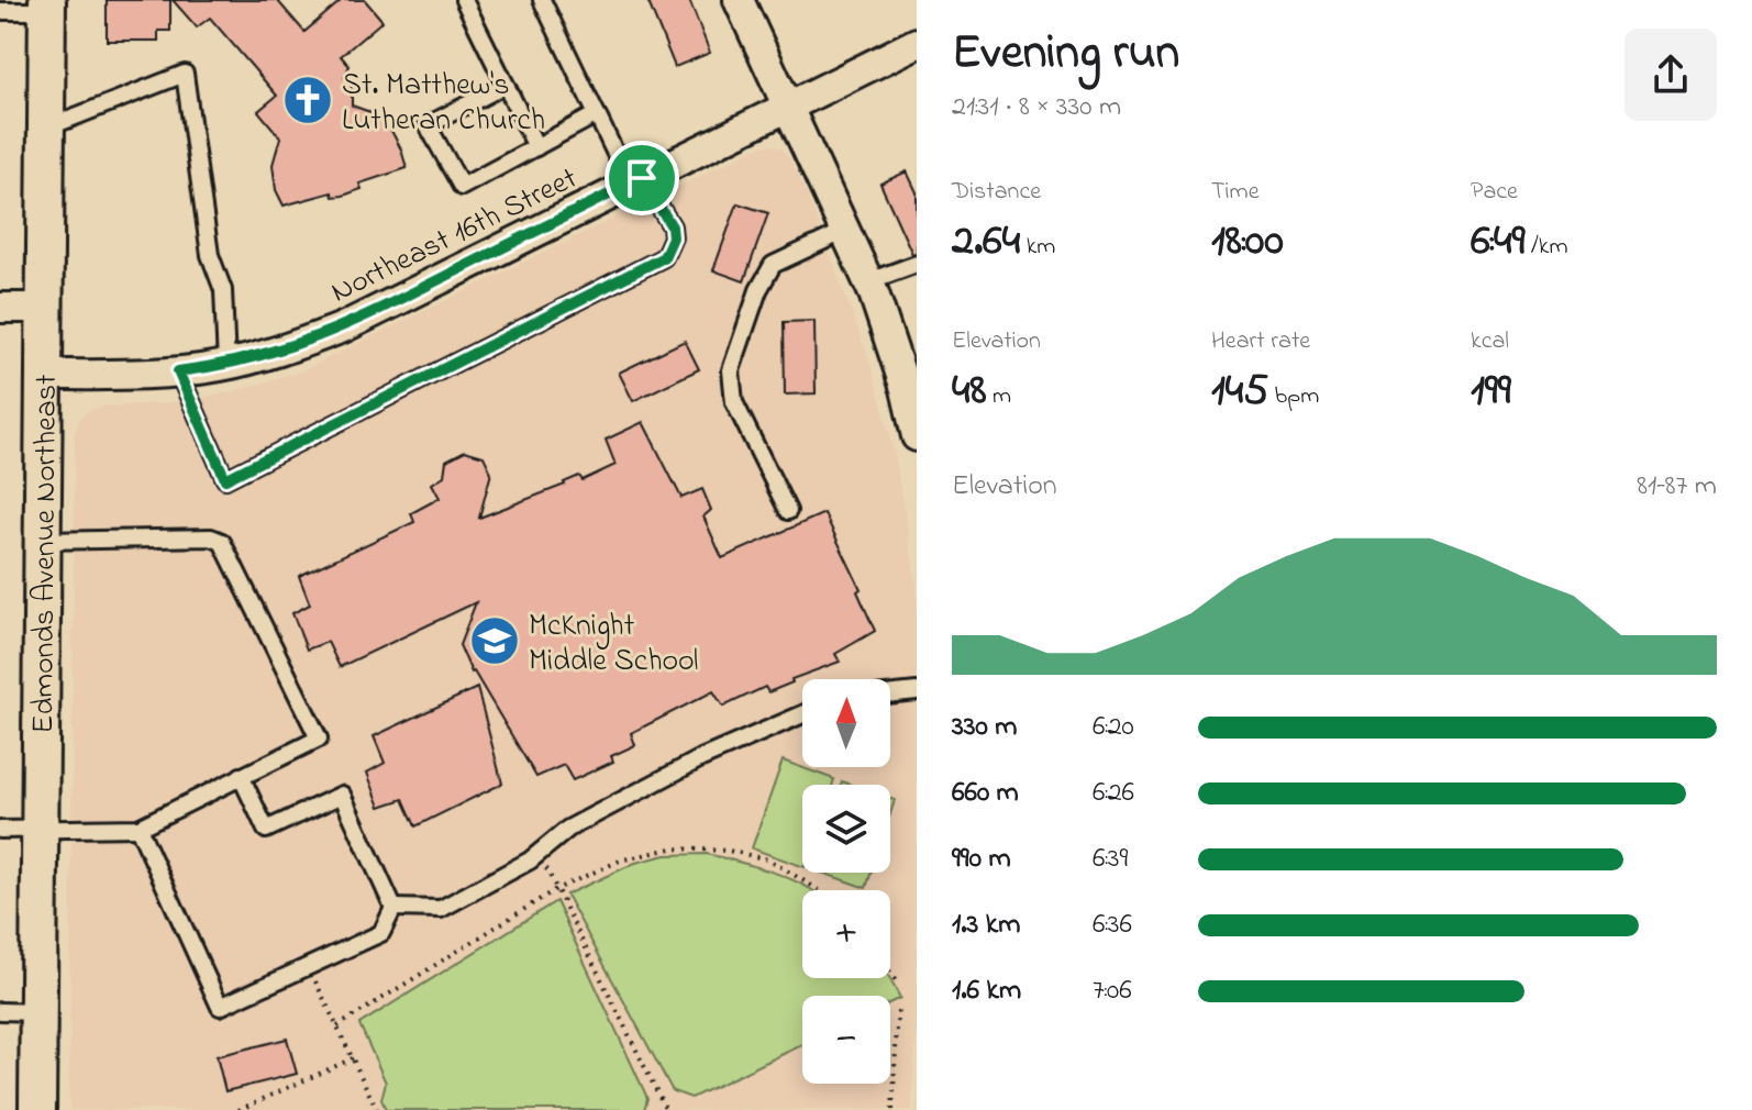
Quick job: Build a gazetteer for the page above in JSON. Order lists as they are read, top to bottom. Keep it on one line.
{"streets":{"street":["Northeast 16th Street","Edmonds Avenue Northeast"]},"crossings":[["Northeast 16th Street","Edmonds Avenue Northeast"]],"places":{"church":["St. Matthew's Lutheran Church"],"school or university":["McKnight Middle School"]},"north":"top","page":{"heading":["Evening run","21:31 · 8 × 330 m"],"stats":[["Distance","2.64 km"],["Time","18:00"],["Pace","6:49 /km"],["Elevation","48 m"],["Heart rate","145 bpm"],["kcal","199"]],"chart":["Elevation","81–87 m"],"map_buttons":["+","−"],"list":[{"name":"330 m","note":"6:20"},{"name":"660 m","note":"6:26"},{"name":"990 m","note":"6:39"},{"name":"1.3 km","note":"6:36"},{"name":"1.6 km","note":"7:06"}]}}
